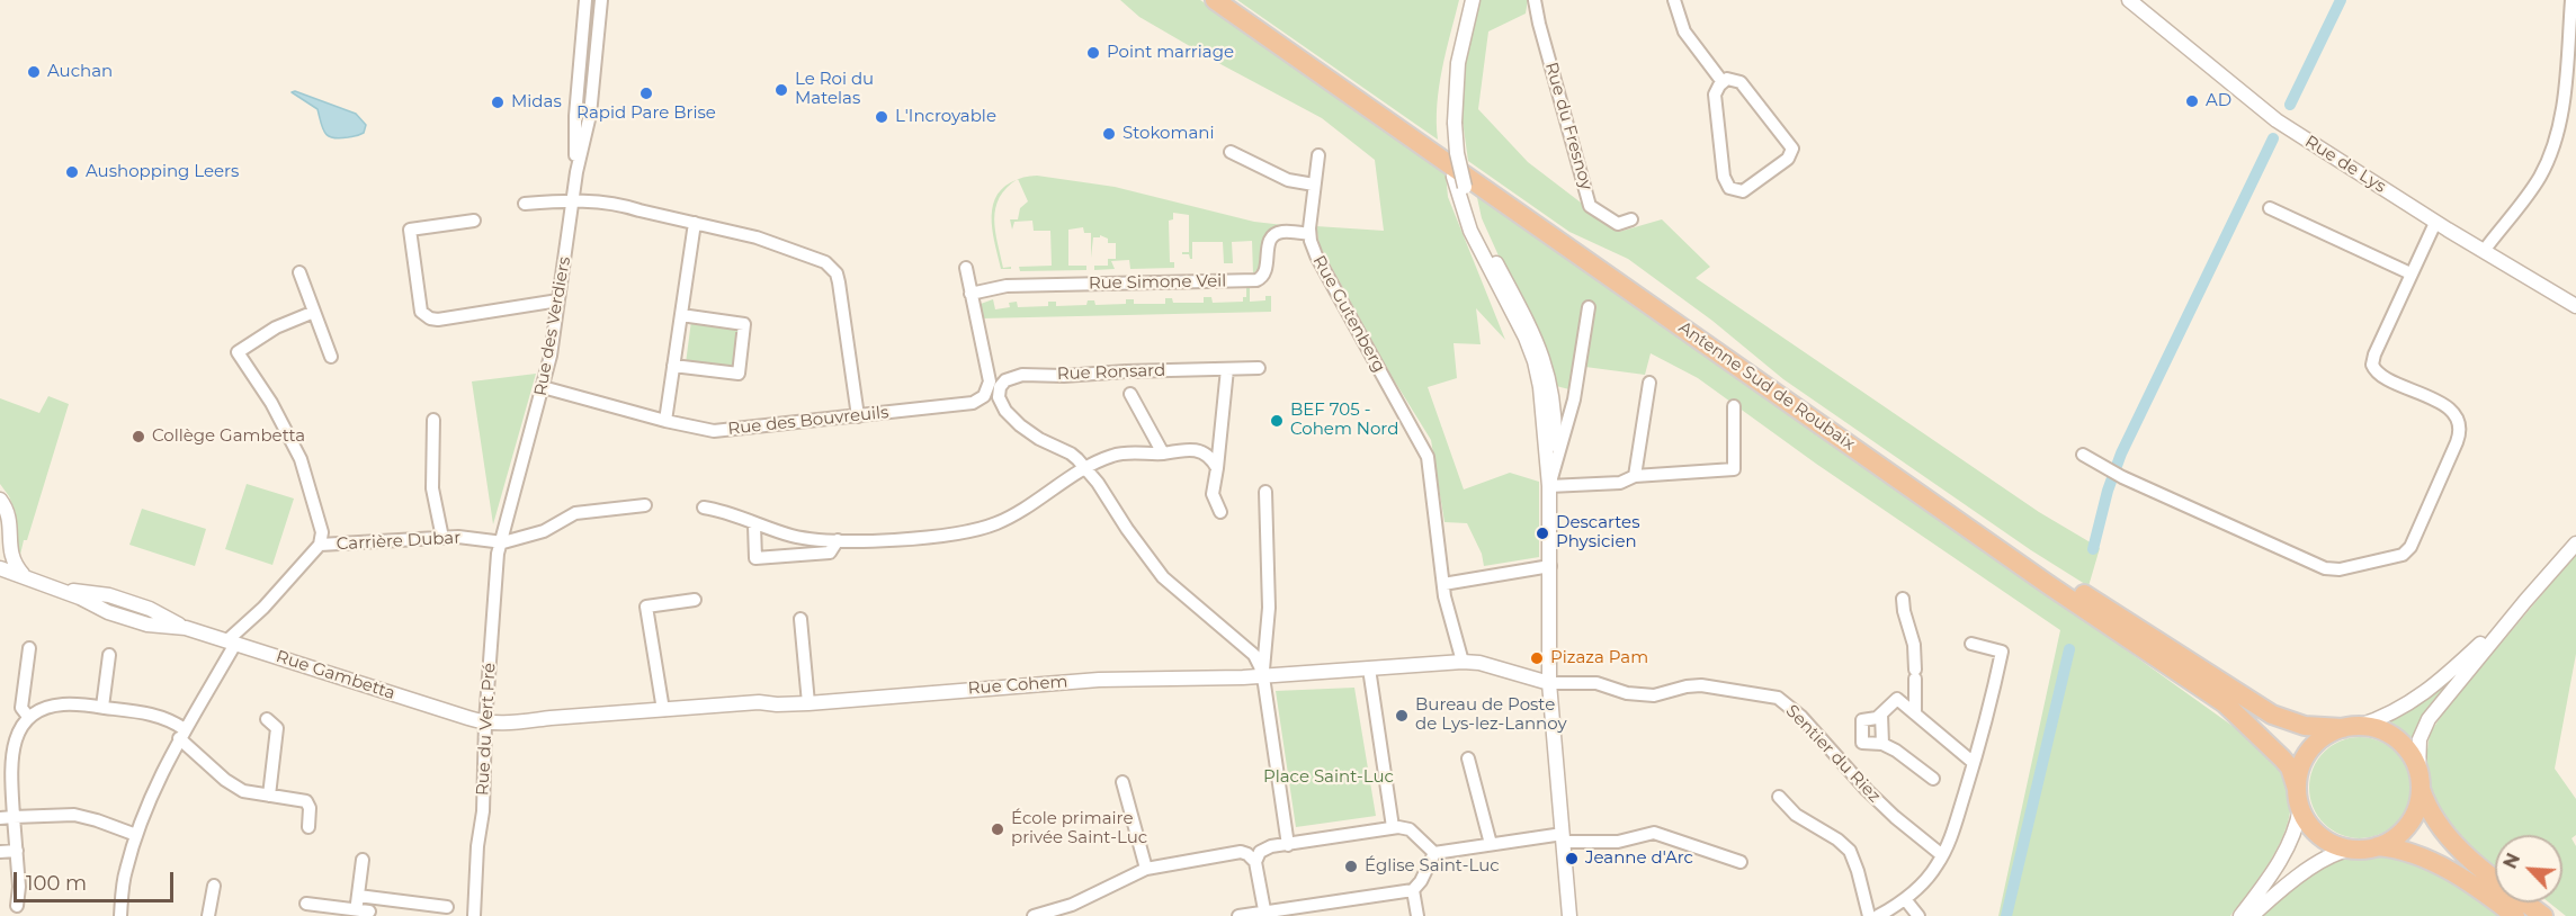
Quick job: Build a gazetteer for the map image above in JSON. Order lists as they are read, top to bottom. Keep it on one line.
{"streets":{"highway":["Antenne Sud de Roubaix"],"street":["Rue du Fresnoy","Rue de Lys","Rue Simone Veil","Rue Gutenberg","Rue des Verdiers","Rue Ronsard","Rue des Bouvreuils","Carrière Dubar","Rue Gambetta","Rue Cohem","Rue du Vert Pré","Sentier du Riez"]},"crossings":[["Rue Simone Veil","Rue Gutenberg"],["Rue Gutenberg","Rue Cohem"],["Rue des Verdiers","Rue des Bouvreuils"],["Rue des Verdiers","Carrière Dubar"],["Rue des Verdiers","Rue du Vert Pré"],["Rue Ronsard","Rue des Bouvreuils"],["Carrière Dubar","Rue Gambetta"],["Carrière Dubar","Rue du Vert Pré"],["Rue Gambetta","Rue Cohem"],["Rue Gambetta","Rue du Vert Pré"],["Rue Cohem","Rue du Vert Pré"],["Rue Cohem","Sentier du Riez"]],"parks":["Place Saint-Luc"],"places":["Point marriage","Auchan","Le Roi du Matelas","Rapid Pare Brise","AD","Midas","L'Incroyable","Stokomani","Aushopping Leers","BEF 705 - Cohem Nord","Collège Gambetta","Descartes Physicien","Pizaza Pam","Bureau de Poste de Lys-lez-Lannoy","École primaire privée Saint-Luc","Jeanne d'Arc","Église Saint-Luc"],"scale_bar":"100 m","north":"top left"}
